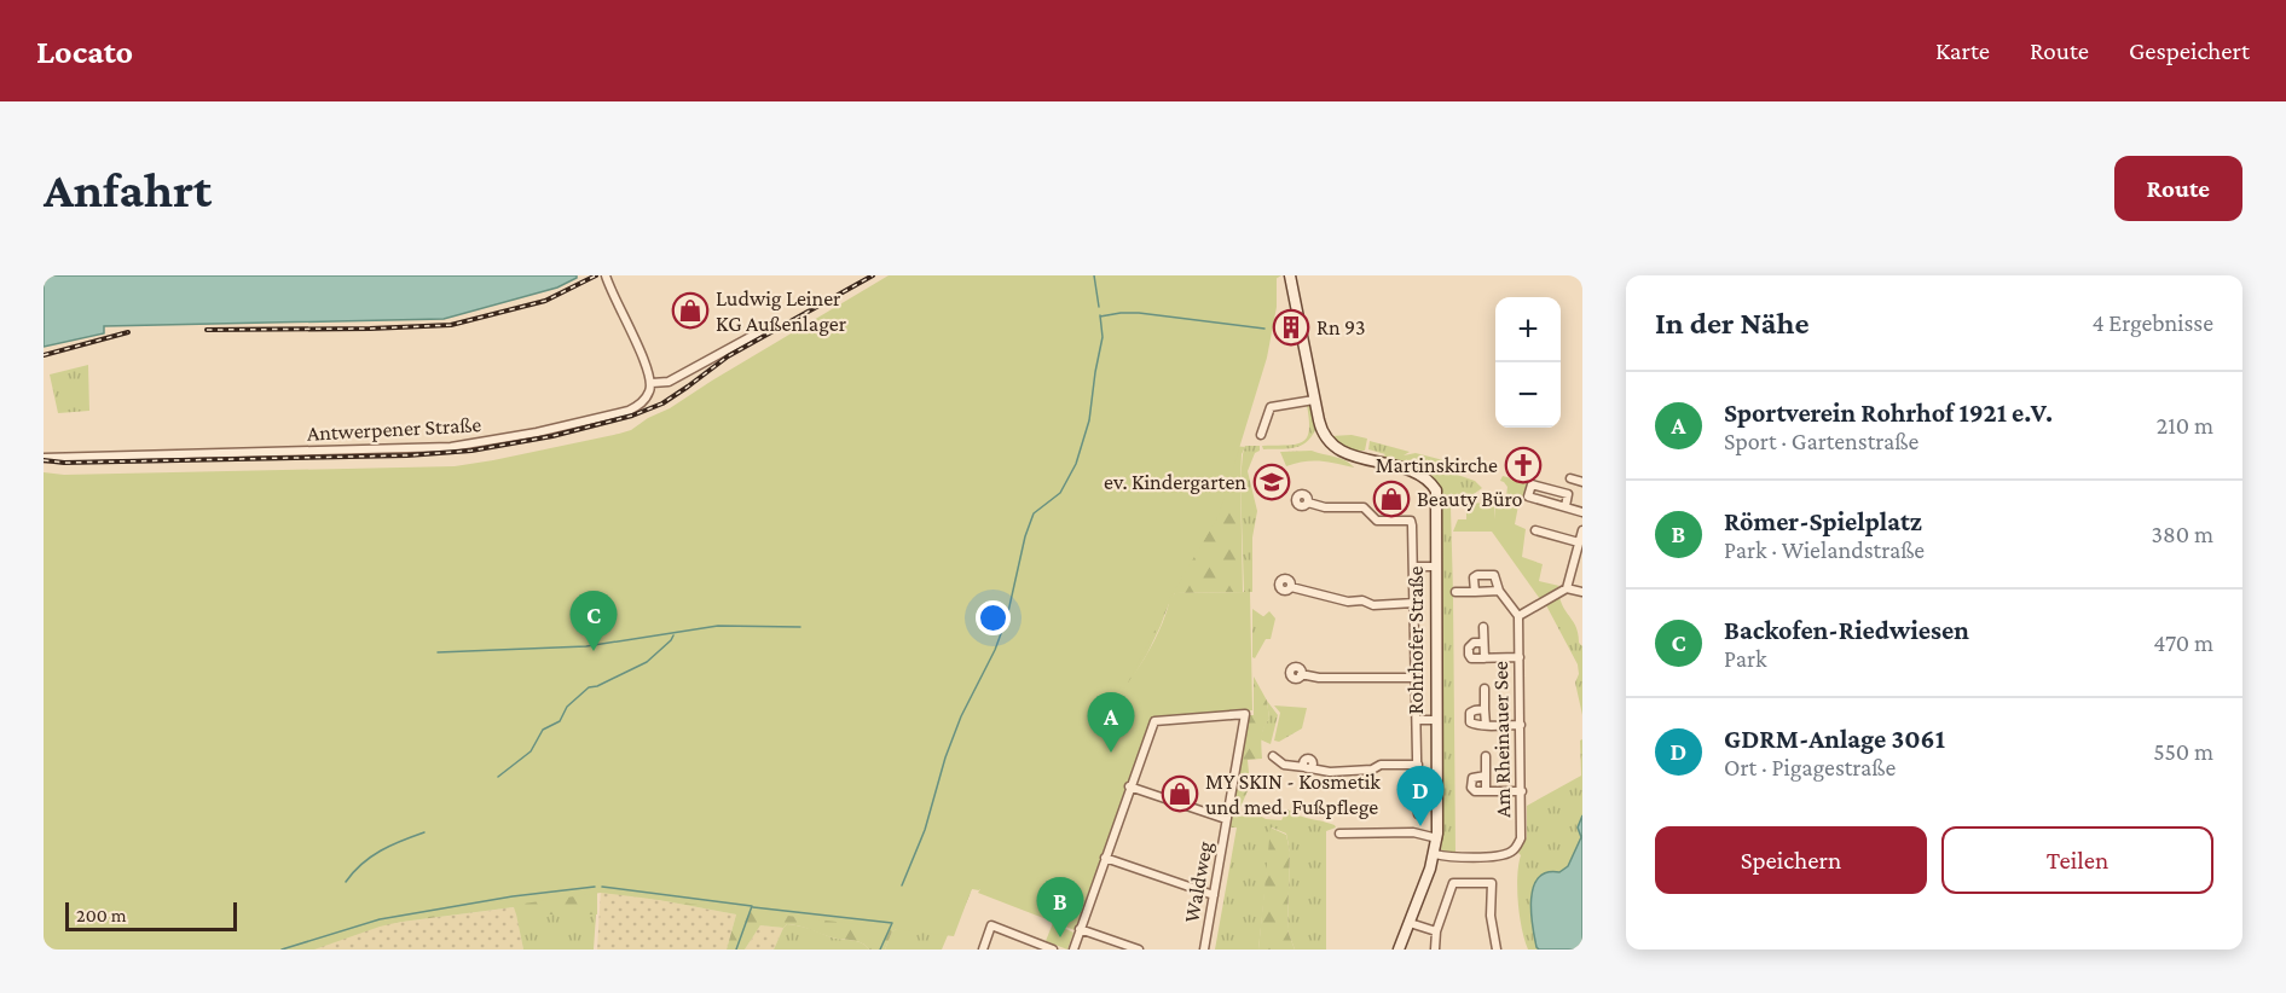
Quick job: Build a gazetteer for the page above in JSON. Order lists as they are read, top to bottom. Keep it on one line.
{"streets":{"main road":["Rohrhofer Straße"],"street":["Antwerpener Straße","Am Rheinauer See","Waldweg"]},"crossings":[["Rohrhofer Straße","Am Rheinauer See"]],"places":{"shop":["Ludwig Leiner KG Außenlager","Beauty Büro","MY SKIN - Kosmetik und med. Fußpflege"],"building":["Rn 93"],"church":["Martinskirche"],"school or university":["ev. Kindergarten"]},"scale_bar":"200 m","page":{"header":"Locato","nav":["Karte","Route","Gespeichert"],"buttons":["Route",["Speichern","Teilen"]],"title":"Anfahrt","heading":["In der Nähe","4 Ergebnisse"],"map_buttons":["+","−"],"list":[{"mark":"A","name":"Sportverein Rohrhof 1921 e.V.","note":"Sport · Gartenstraße","value":"210 m"},{"mark":"B","name":"Römer-Spielplatz","note":"Park · Wielandstraße","value":"380 m"},{"mark":"C","name":"Backofen-Riedwiesen","note":"Park","value":"470 m"},{"mark":"D","name":"GDRM-Anlage 3061","note":"Ort · Pigagestraße","value":"550 m"}],"pins":["C","A","D","B"],"scale":"200 m"}}
